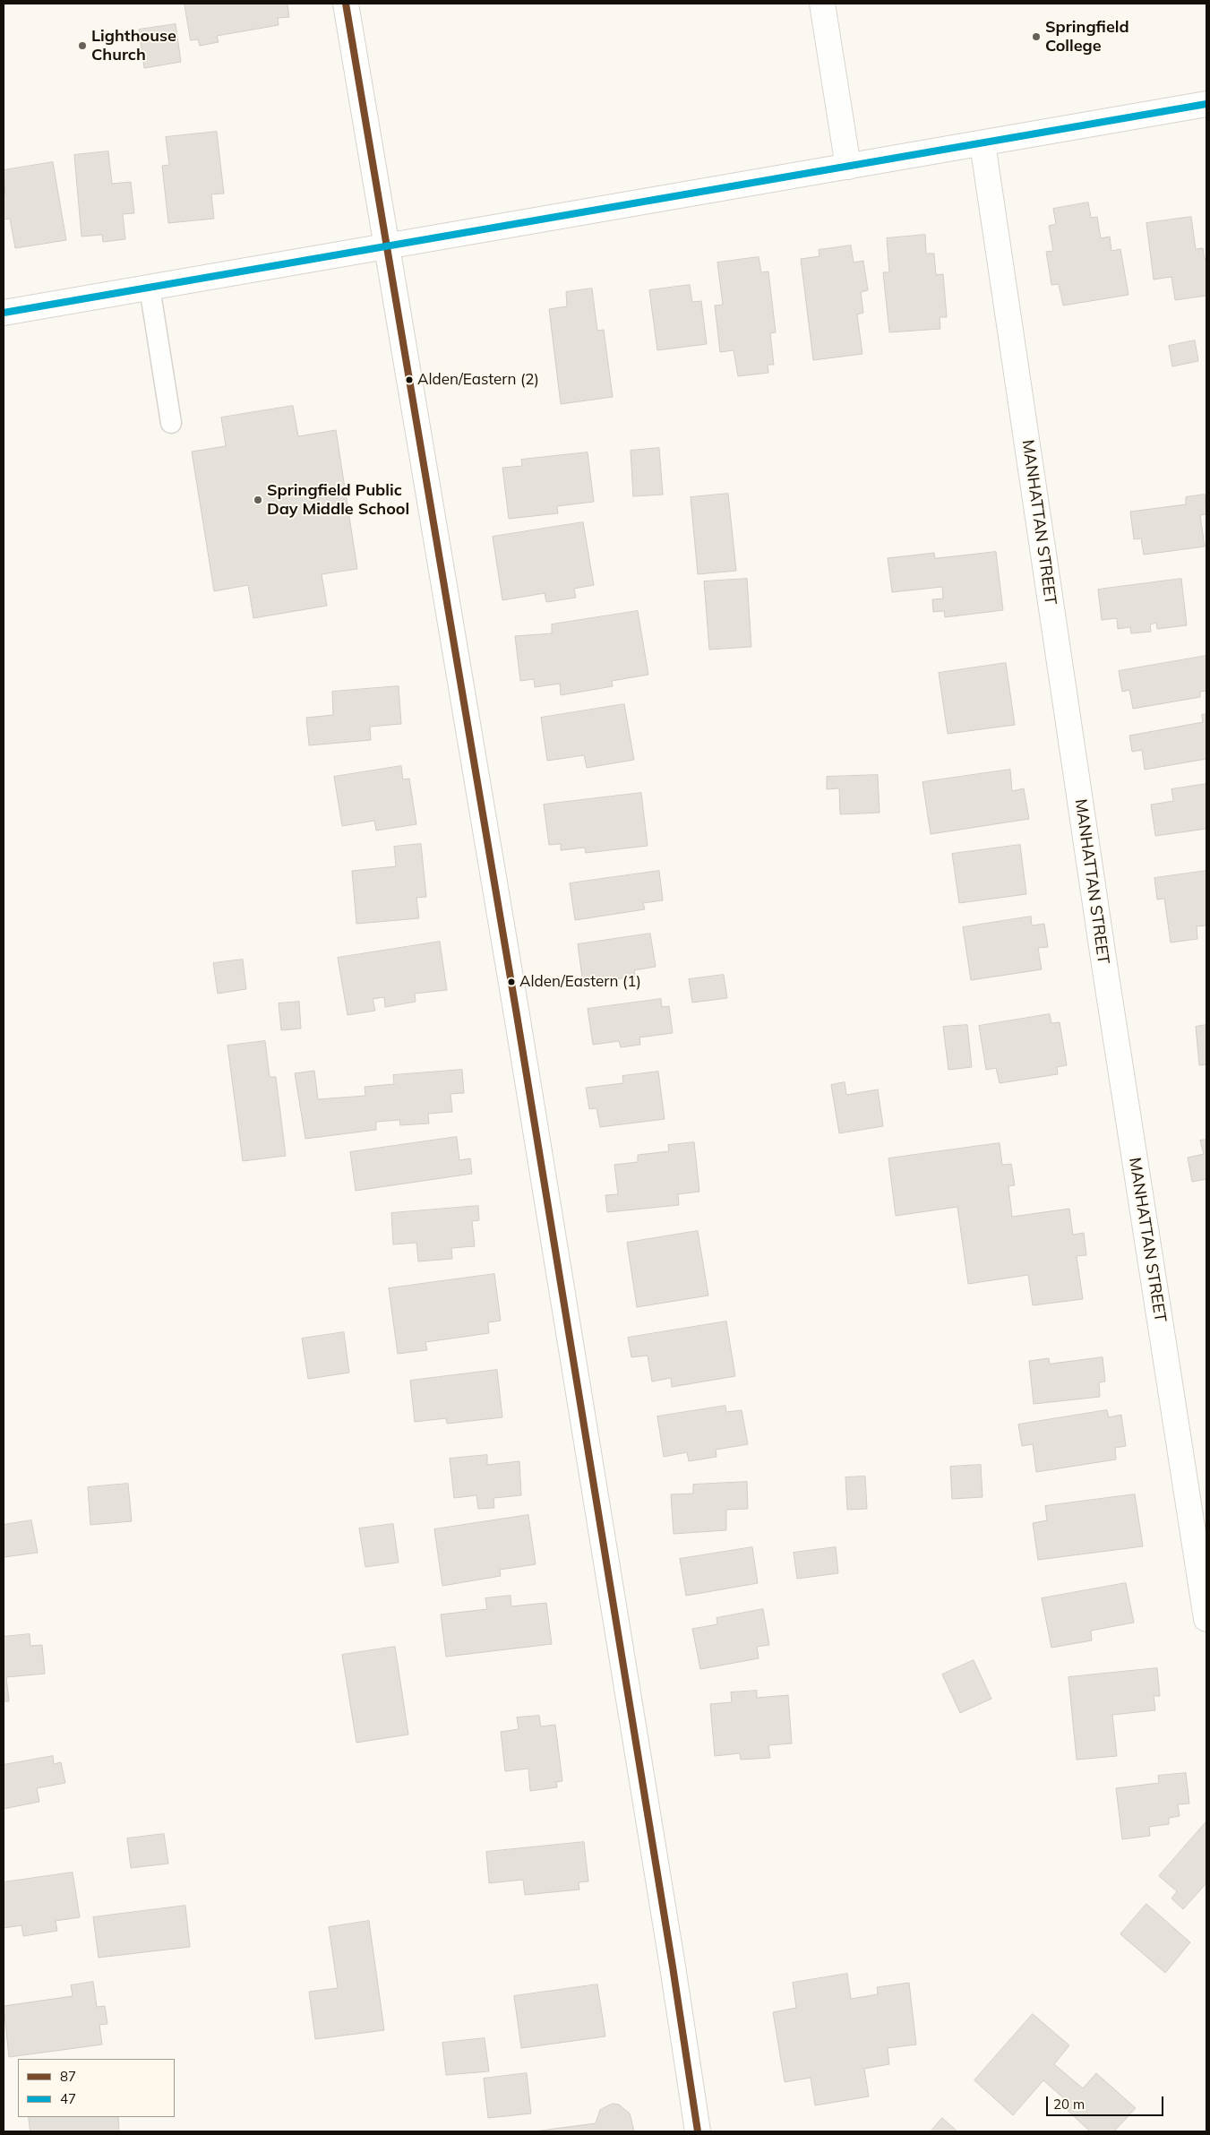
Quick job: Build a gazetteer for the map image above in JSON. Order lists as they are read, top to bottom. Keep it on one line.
{"streets":{"street":["MANHATTAN STREET"]},"places":["Springfield College","Lighthouse Church","Alden/Eastern (2)","Springfield Public Day Middle School","Alden/Eastern (1)"],"lines":["transit line 87","transit line 47"],"legend":["87","47"],"scale_bar":"20 m"}
